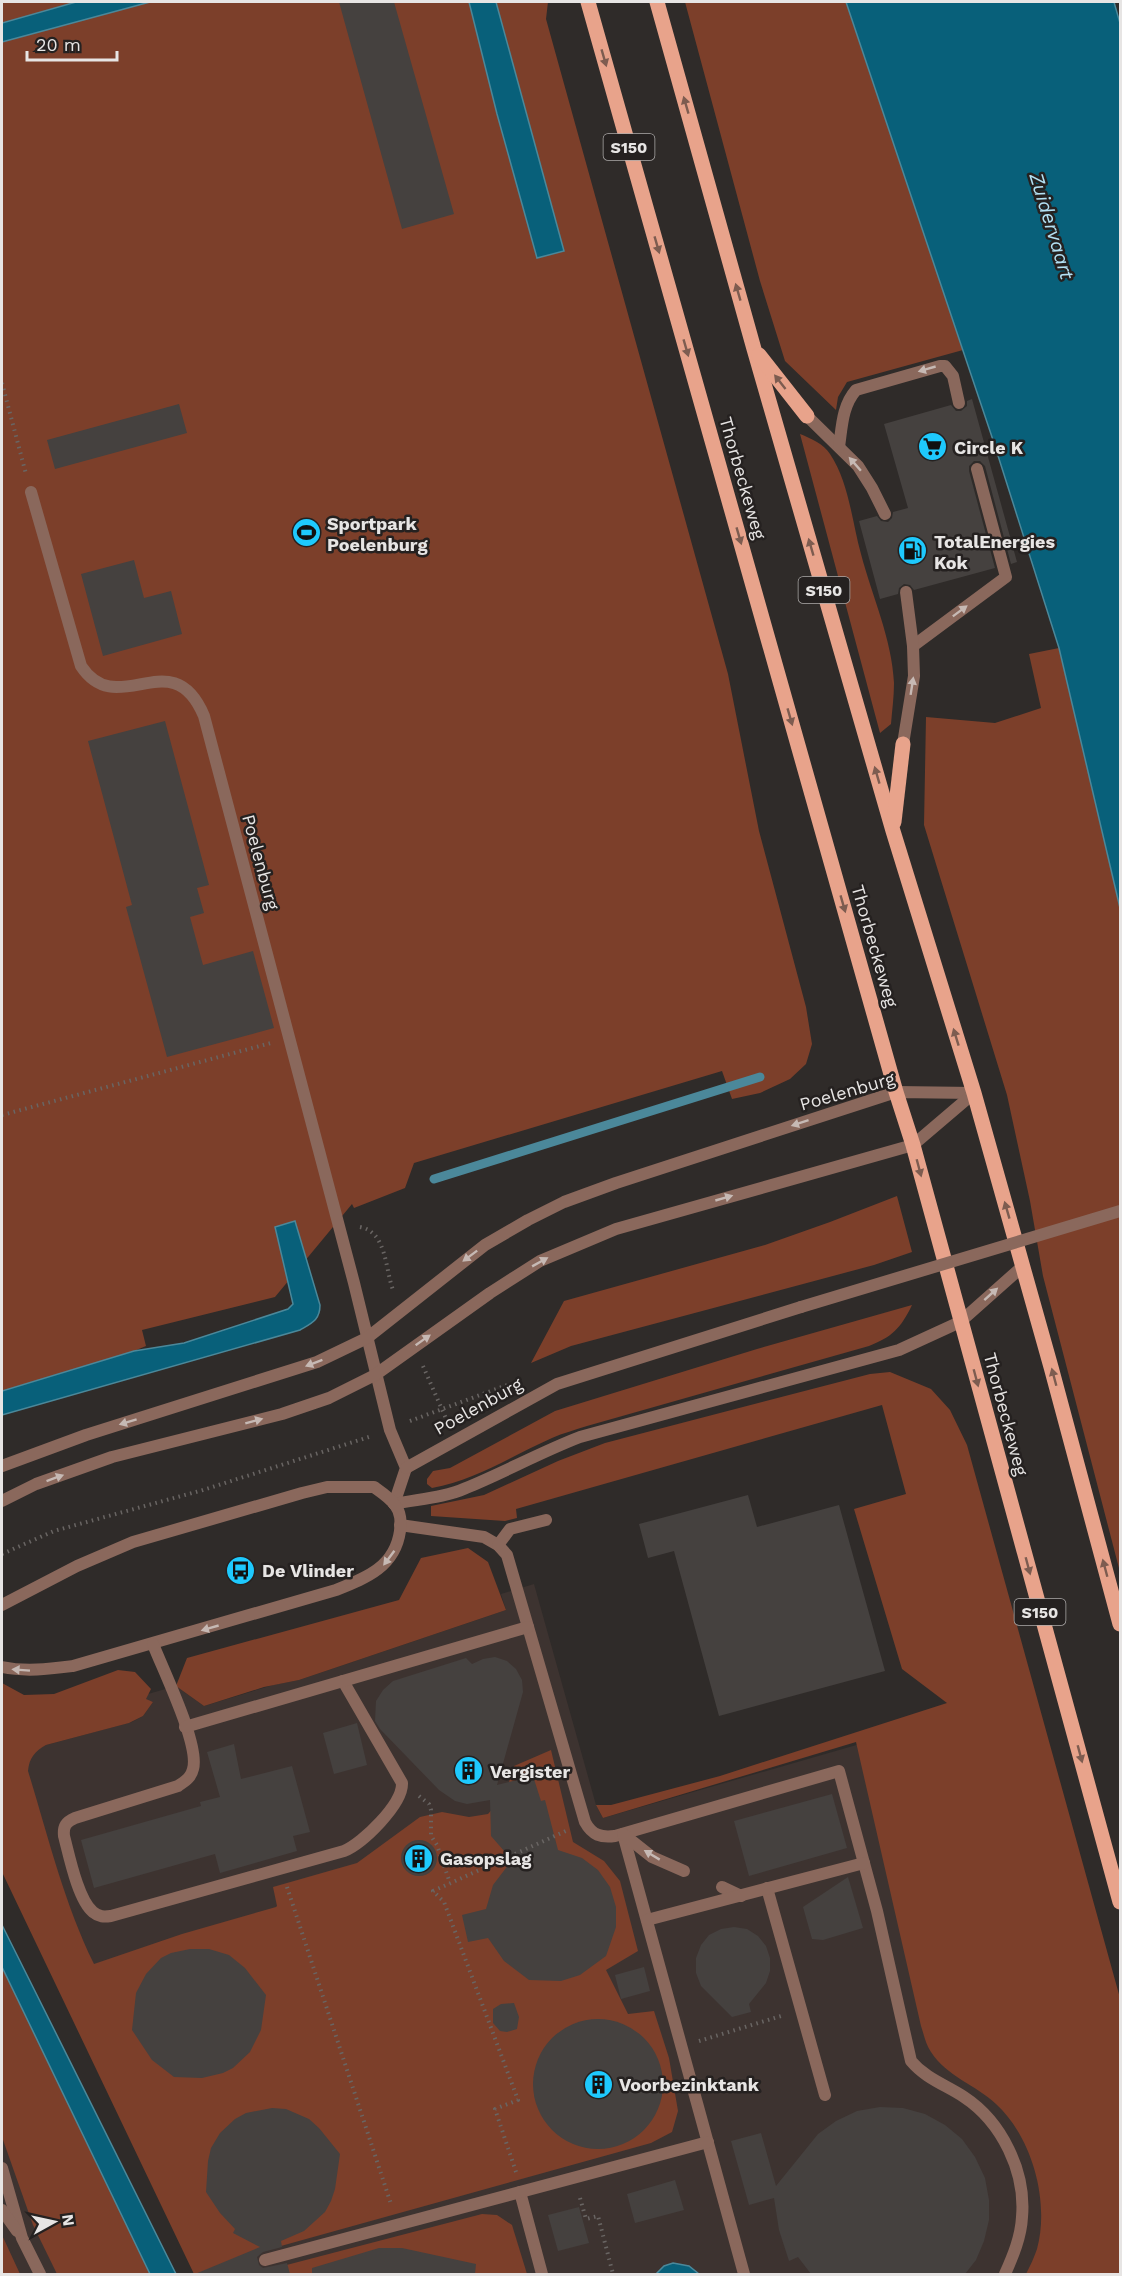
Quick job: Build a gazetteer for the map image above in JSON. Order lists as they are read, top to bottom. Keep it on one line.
{"streets":{"main road":["S150","Thorbeckeweg"],"street":["Poelenburg"]},"crossings":[["S150","Poelenburg"],["Thorbeckeweg","Poelenburg"]],"water":["Zuidervaart"],"places":{"supermarket":["Circle K"],"sports":["Sportpark Poelenburg"],"fuel station":["TotalEnergies Kok"],"bus stop":["De Vlinder"],"building":["Vergister","Gasopslag","Voorbezinktank"]},"scale_bar":"20 m","north":"right"}
